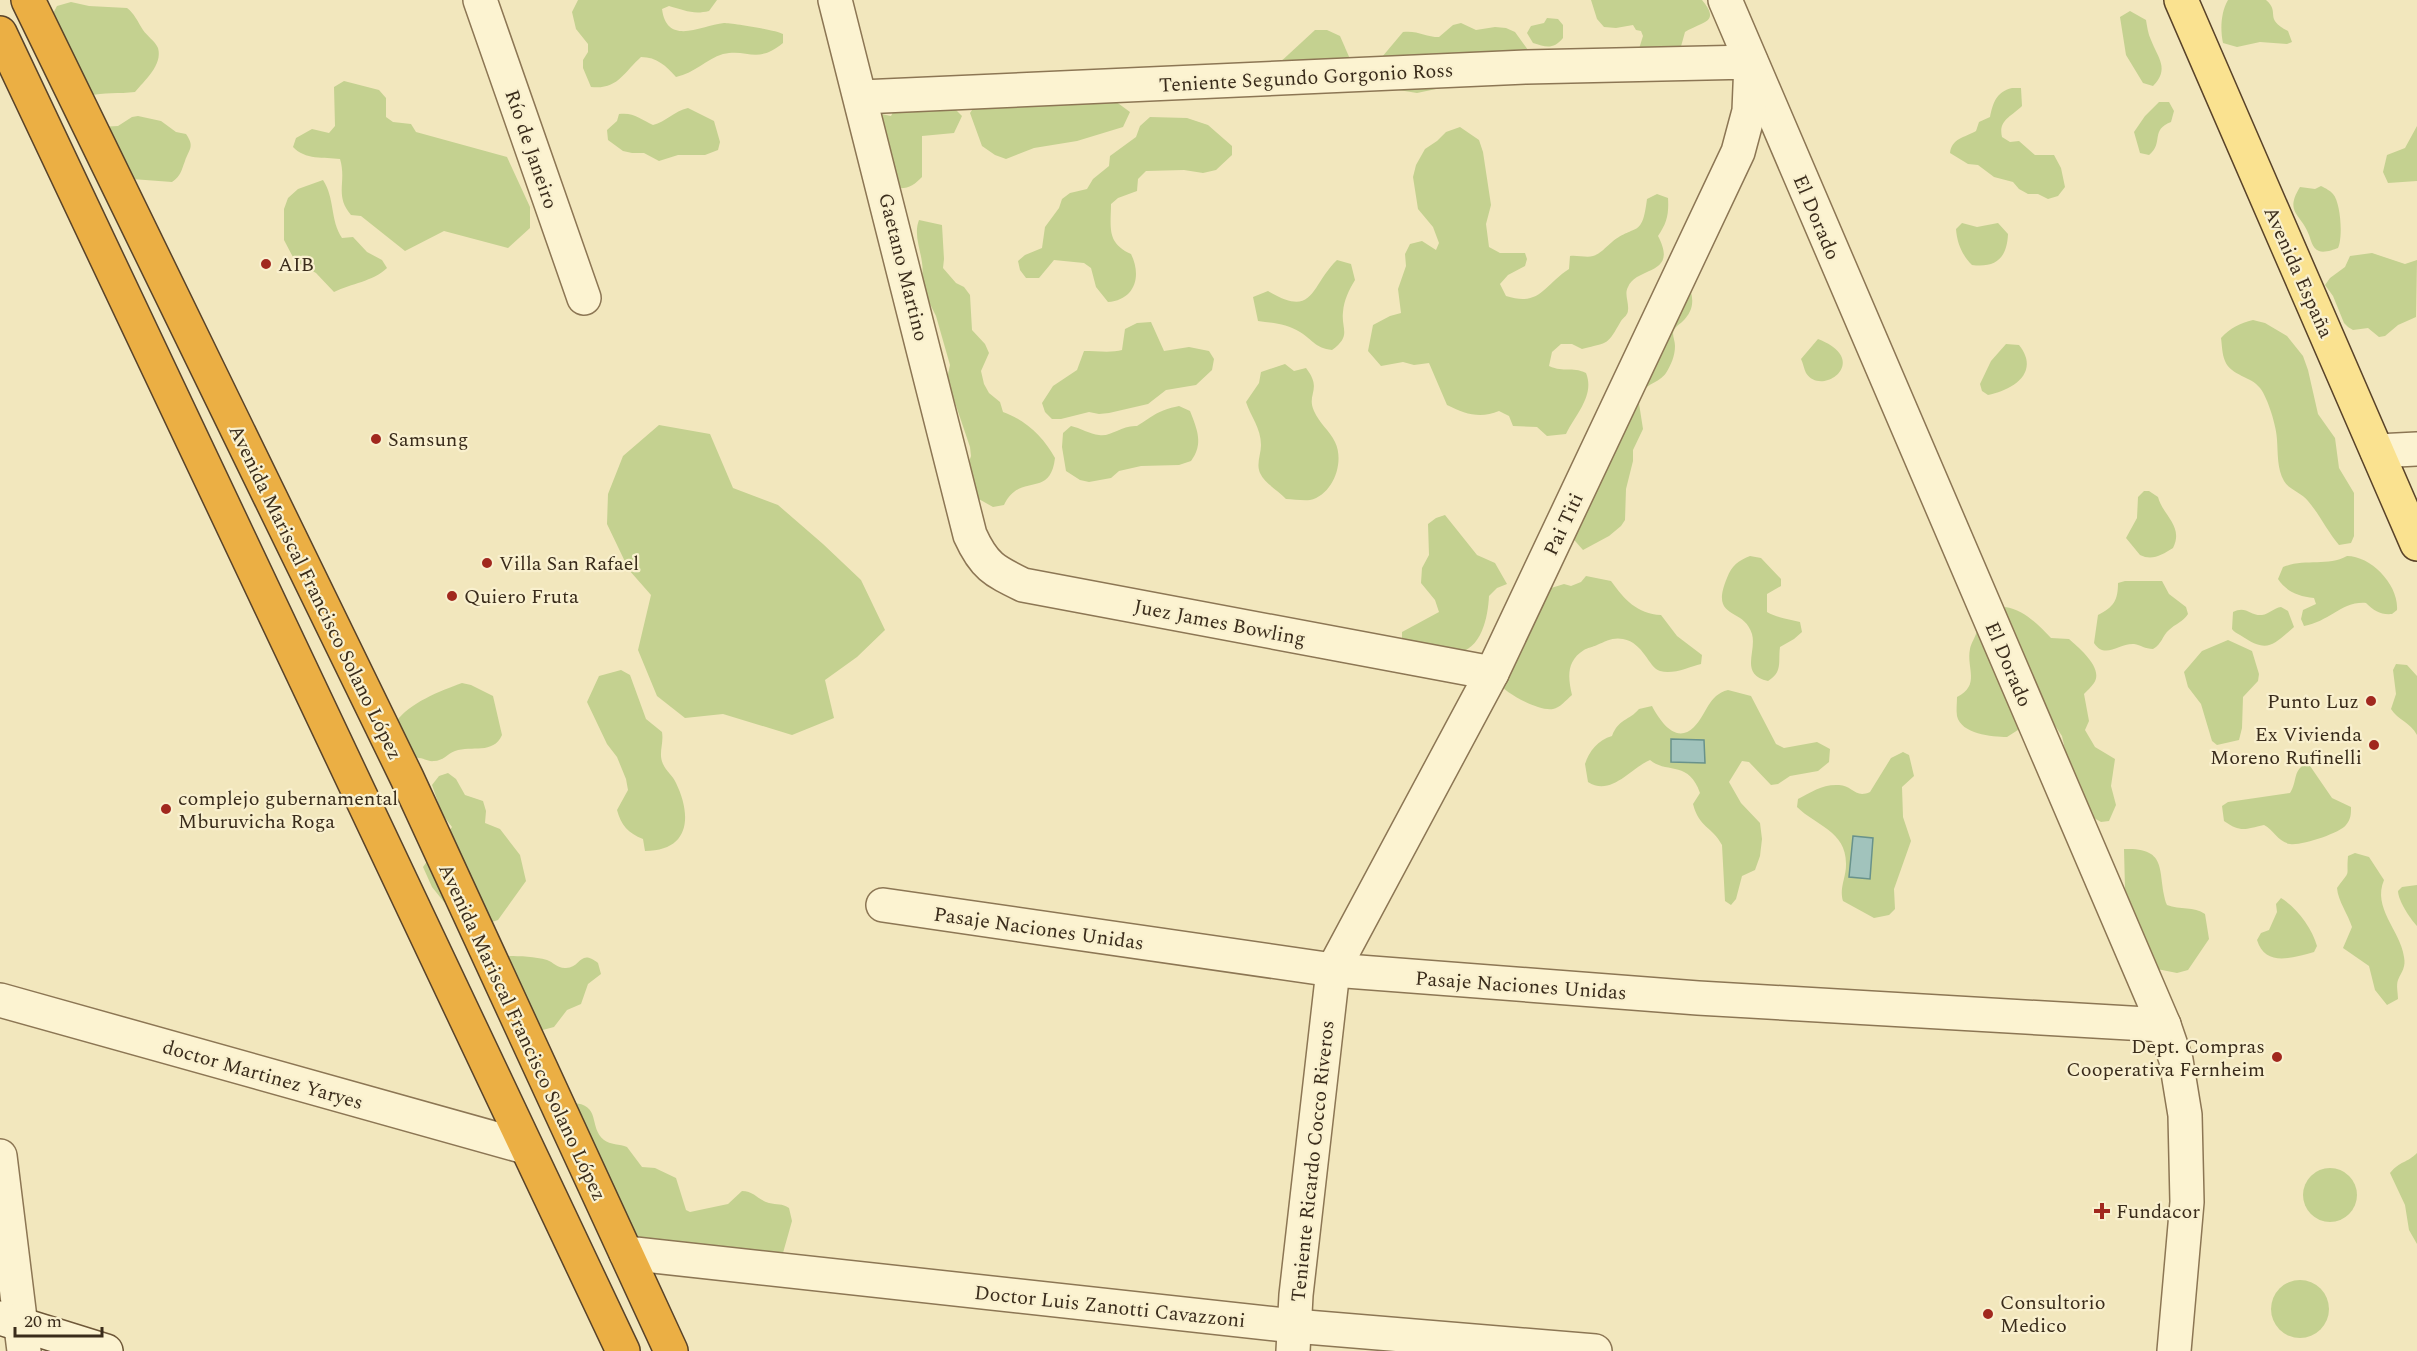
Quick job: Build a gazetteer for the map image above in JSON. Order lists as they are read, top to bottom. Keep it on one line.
{"streets":{"highway":["Avenida Mariscal Francisco Solano López"],"main road":["Avenida España"],"street":["Teniente Segundo Gorgonio Ross","Río de Janeiro","El Dorado","Gaetano Martino","Pai Titi","Juez James Bowling","Pasaje Naciones Unidas","doctor Martinez Yaryes","Teniente Ricardo Cocco Riveros","Doctor Luis Zanotti Cavazzoni"]},"crossings":[["Teniente Segundo Gorgonio Ross","El Dorado"],["Teniente Segundo Gorgonio Ross","Gaetano Martino"],["Teniente Segundo Gorgonio Ross","Pai Titi"],["El Dorado","Pai Titi"],["El Dorado","Pasaje Naciones Unidas"],["Gaetano Martino","Juez James Bowling"],["Pai Titi","Juez James Bowling"],["Pai Titi","Pasaje Naciones Unidas"],["Pai Titi","Teniente Ricardo Cocco Riveros"],["Avenida Mariscal Francisco Solano López","Doctor Luis Zanotti Cavazzoni"],["Pasaje Naciones Unidas","Teniente Ricardo Cocco Riveros"],["Teniente Ricardo Cocco Riveros","Doctor Luis Zanotti Cavazzoni"]],"places":{"other":["AIB","Samsung","Villa San Rafael","Quiero Fruta","Punto Luz","Ex Vivienda Moreno Rufinelli","complejo gubernamental Mburuvicha Roga","Dept. Compras Cooperativa Fernheim","Consultorio Medico"],"health":["Fundacor"]},"scale_bar":"20 m"}
